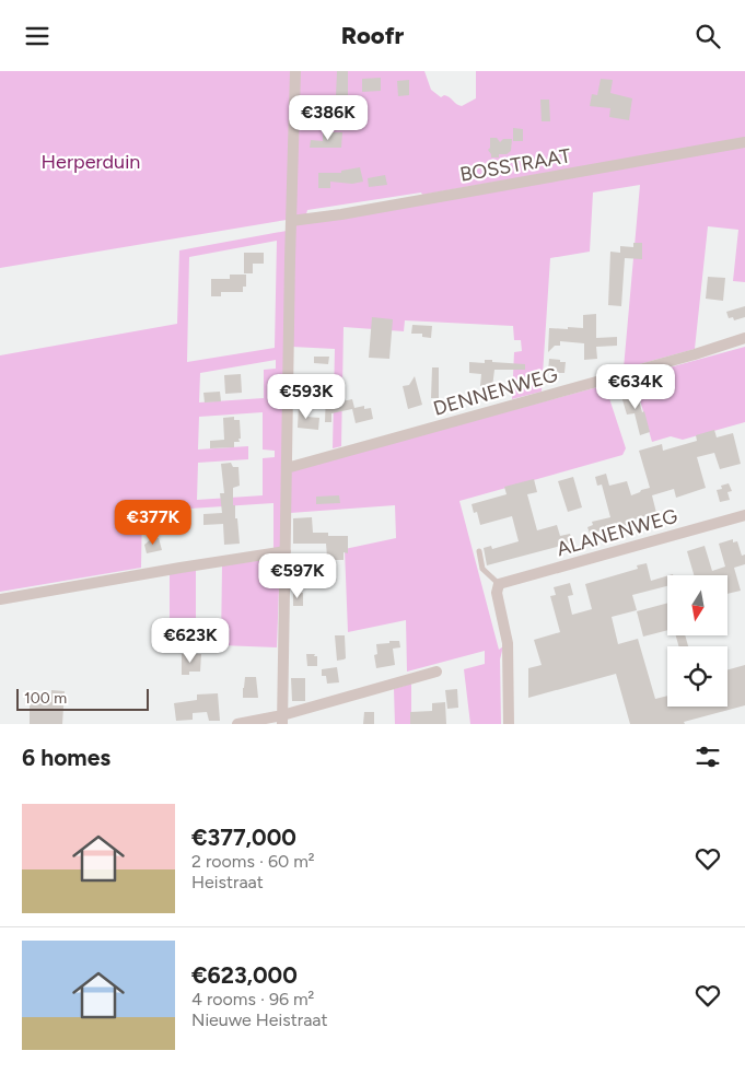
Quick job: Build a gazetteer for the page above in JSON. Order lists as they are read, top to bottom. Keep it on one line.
{"streets":{"street":["BOSSTRAAT","DENNENWEG","ALANENWEG"]},"parks":["Herperduin"],"scale_bar":"100 m","north":"bottom","page":{"header":"Roofr","price":["€386K","€634K","€593K","€377K","€597K","€623K"],"scale":"100 m","heading":"6 homes","list":[{"name":"€377,000","note":"2 rooms · 60 m² · Heistraat"},{"name":"€623,000","note":"4 rooms · 96 m² · Nieuwe Heistraat"}]}}
